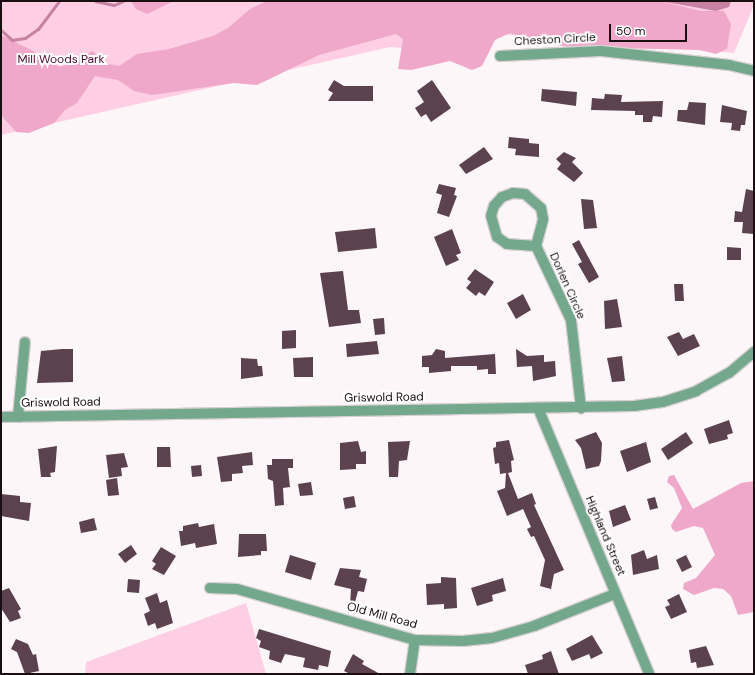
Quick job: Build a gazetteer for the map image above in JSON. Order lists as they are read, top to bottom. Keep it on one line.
{"streets":{"street":["Cheston Circle","Dorlen Circle","Griswold Road","Highland Street","Old Mill Road"]},"crossings":[["Dorlen Circle","Griswold Road"],["Griswold Road","Highland Street"],["Highland Street","Old Mill Road"]],"parks":["Mill Woods Park"],"scale_bar":"50 m"}
